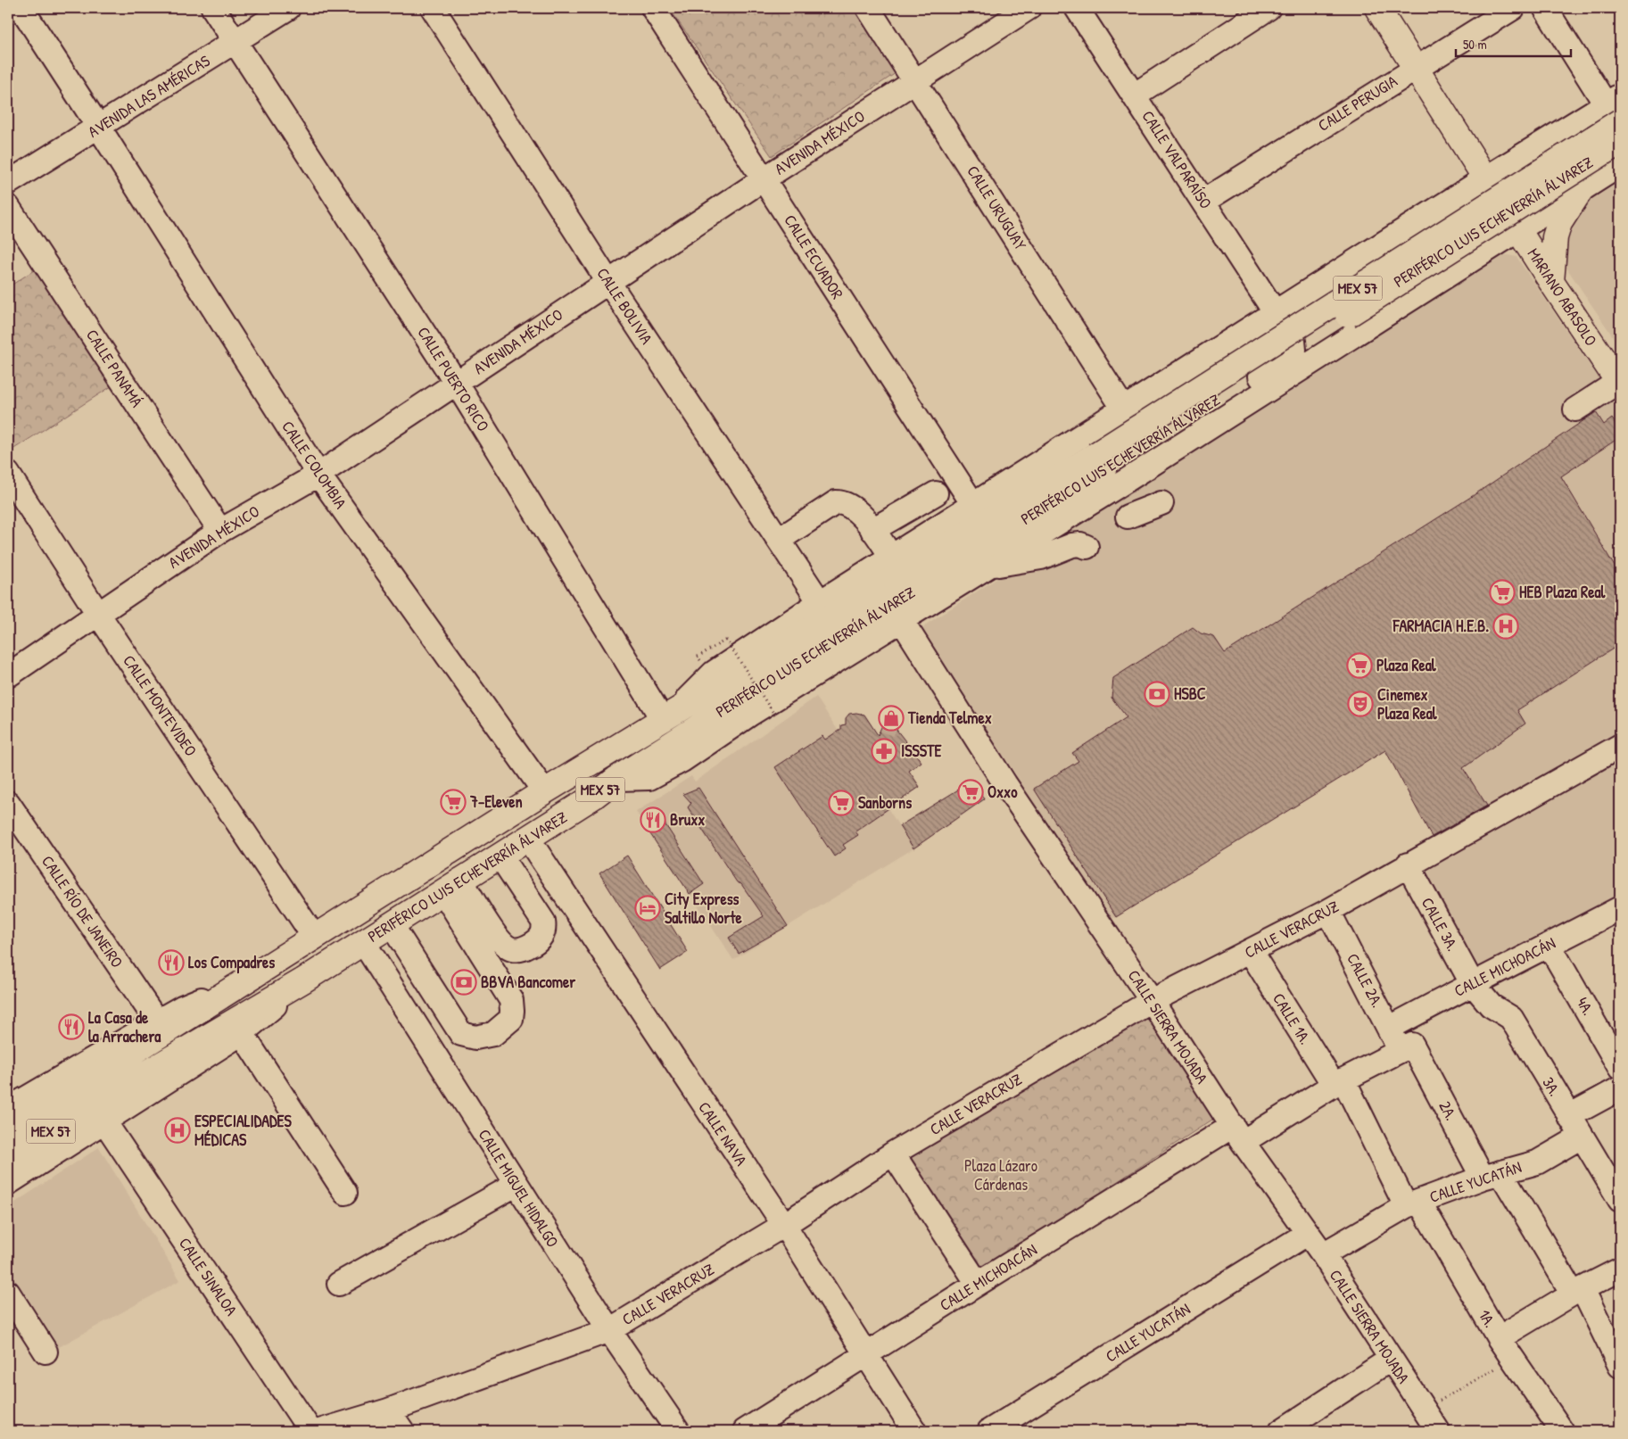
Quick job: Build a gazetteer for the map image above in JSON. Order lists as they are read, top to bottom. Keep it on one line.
{"streets":{"main road":["PERIFÉRICO LUIS ECHEVERRÍA ÁLVAREZ","MEX 57","MARIANO ABASOLO"],"street":["AVENIDA LAS AMÉRICAS","CALLE PERUGIA","AVENIDA MÉXICO","CALLE VALPARAÍSO","CALLE URUGUAY","CALLE ECUADOR","CALLE BOLIVIA","CALLE PANAMÁ","CALLE PUERTO RICO","CALLE COLOMBIA","CALLE MONTEVIDEO","CALLE RÍO DE JANEIRO","CALLE 3A.","CALLE VERACRUZ","CALLE MICHOACÁN","CALLE 2A.","4A.","CALLE 1A.","CALLE SIERRA MOJADA","3A.","2A.","CALLE NAVA","CALLE YUCATÁN","CALLE MIGUEL HIDALGO","CALLE SINALOA","1A."]},"crossings":[["AVENIDA LAS AMÉRICAS","CALLE PUERTO RICO"],["AVENIDA LAS AMÉRICAS","CALLE COLOMBIA"],["CALLE PERUGIA","CALLE VALPARAÍSO"],["CALLE PERUGIA","MARIANO ABASOLO"],["AVENIDA MÉXICO","CALLE URUGUAY"],["AVENIDA MÉXICO","CALLE ECUADOR"],["AVENIDA MÉXICO","CALLE BOLIVIA"],["AVENIDA MÉXICO","CALLE PANAMÁ"],["AVENIDA MÉXICO","CALLE PUERTO RICO"],["AVENIDA MÉXICO","CALLE COLOMBIA"],["AVENIDA MÉXICO","CALLE MONTEVIDEO"],["PERIFÉRICO LUIS ECHEVERRÍA ÁLVAREZ","CALLE PUERTO RICO"],["PERIFÉRICO LUIS ECHEVERRÍA ÁLVAREZ","CALLE COLOMBIA"],["PERIFÉRICO LUIS ECHEVERRÍA ÁLVAREZ","CALLE MONTEVIDEO"],["PERIFÉRICO LUIS ECHEVERRÍA ÁLVAREZ","CALLE RÍO DE JANEIRO"],["PERIFÉRICO LUIS ECHEVERRÍA ÁLVAREZ","CALLE NAVA"],["PERIFÉRICO LUIS ECHEVERRÍA ÁLVAREZ","CALLE MIGUEL HIDALGO"],["PERIFÉRICO LUIS ECHEVERRÍA ÁLVAREZ","CALLE SINALOA"],["CALLE 3A.","CALLE VERACRUZ"],["CALLE 3A.","CALLE MICHOACÁN"],["CALLE 3A.","3A."],["CALLE VERACRUZ","CALLE 2A."],["CALLE VERACRUZ","CALLE 1A."],["CALLE VERACRUZ","CALLE SIERRA MOJADA"],["CALLE VERACRUZ","CALLE NAVA"],["CALLE VERACRUZ","CALLE MIGUEL HIDALGO"],["CALLE MICHOACÁN","CALLE 2A."],["CALLE MICHOACÁN","4A."],["CALLE MICHOACÁN","CALLE 1A."],["CALLE MICHOACÁN","CALLE SIERRA MOJADA"],["CALLE MICHOACÁN","3A."],["CALLE MICHOACÁN","2A."],["CALLE MICHOACÁN","CALLE NAVA"],["CALLE MICHOACÁN","1A."],["CALLE 2A.","2A."],["CALLE 1A.","1A."],["CALLE SIERRA MOJADA","CALLE YUCATÁN"],["3A.","CALLE YUCATÁN"],["2A.","CALLE YUCATÁN"],["CALLE YUCATÁN","1A."]],"parks":["Plaza Lázaro Cárdenas"],"places":{"supermarket":["HEB Plaza Real","Plaza Real","Oxxo","7-Eleven","Sanborns"],"hospital":["FARMACIA H.E.B.","ESPECIALIDADES MÉDICAS"],"bank":["HSBC","BBVA Bancomer"],"theatre":["Cinemex Plaza Real"],"shop":["Tienda Telmex"],"pharmacy":["ISSSTE"],"restaurant":["Bruxx","Los Compadres","La Casa de la Arrachera"],"hotel":["City Express Saltillo Norte"]},"scale_bar":"50 m"}
